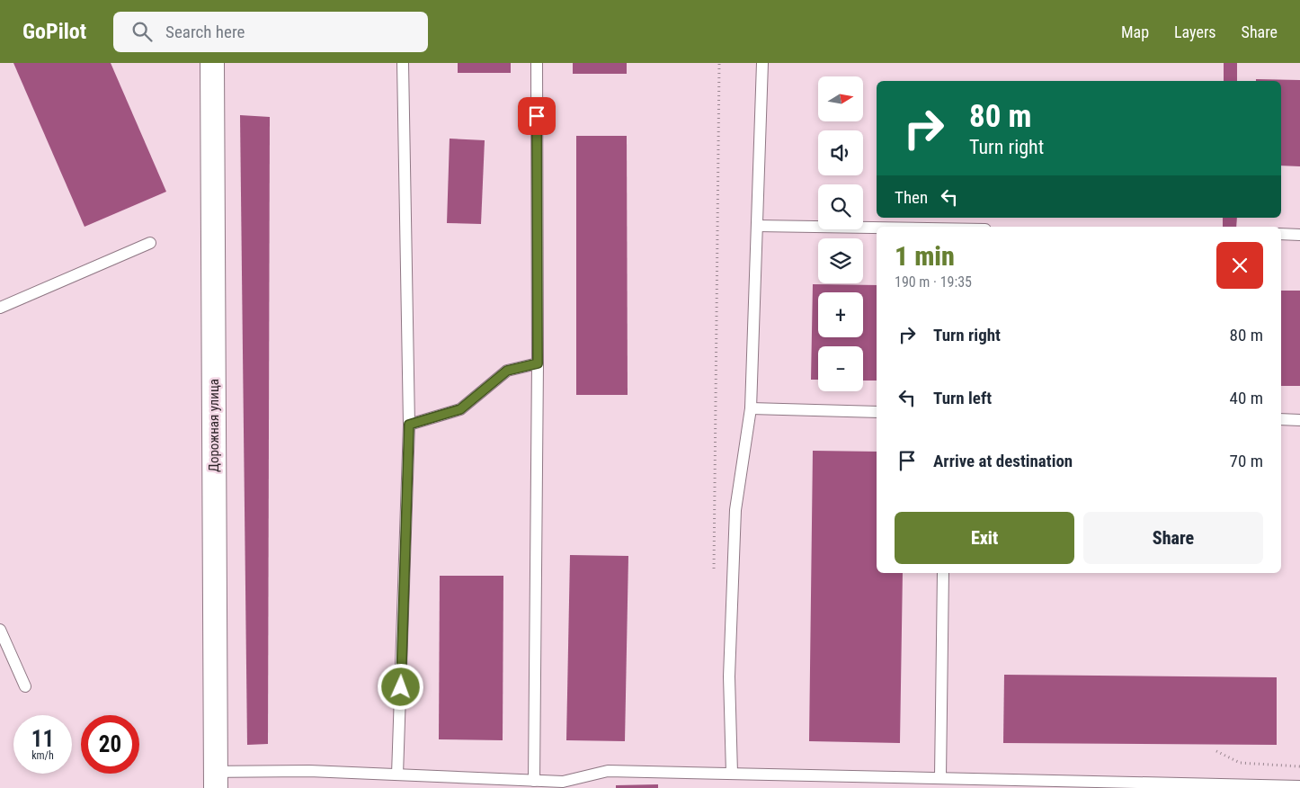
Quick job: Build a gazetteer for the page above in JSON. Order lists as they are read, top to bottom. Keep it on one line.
{"streets":{"street":["Дорожная улица"]},"north":"right","page":{"header":"GoPilot","search":"Search here","nav":["Map","Layers","Share"],"map_buttons":["+","−"],"turn":["80 m","Turn right"],"then":"Then","heading":["1 min","190 m · 19:35"],"list":[{"name":"Turn right","value":"80 m"},{"name":"Turn left","value":"40 m"},{"name":"Arrive at destination","value":"70 m"}],"buttons":["Exit","Share"],"speed":"11 km/h","limit":"20"}}
